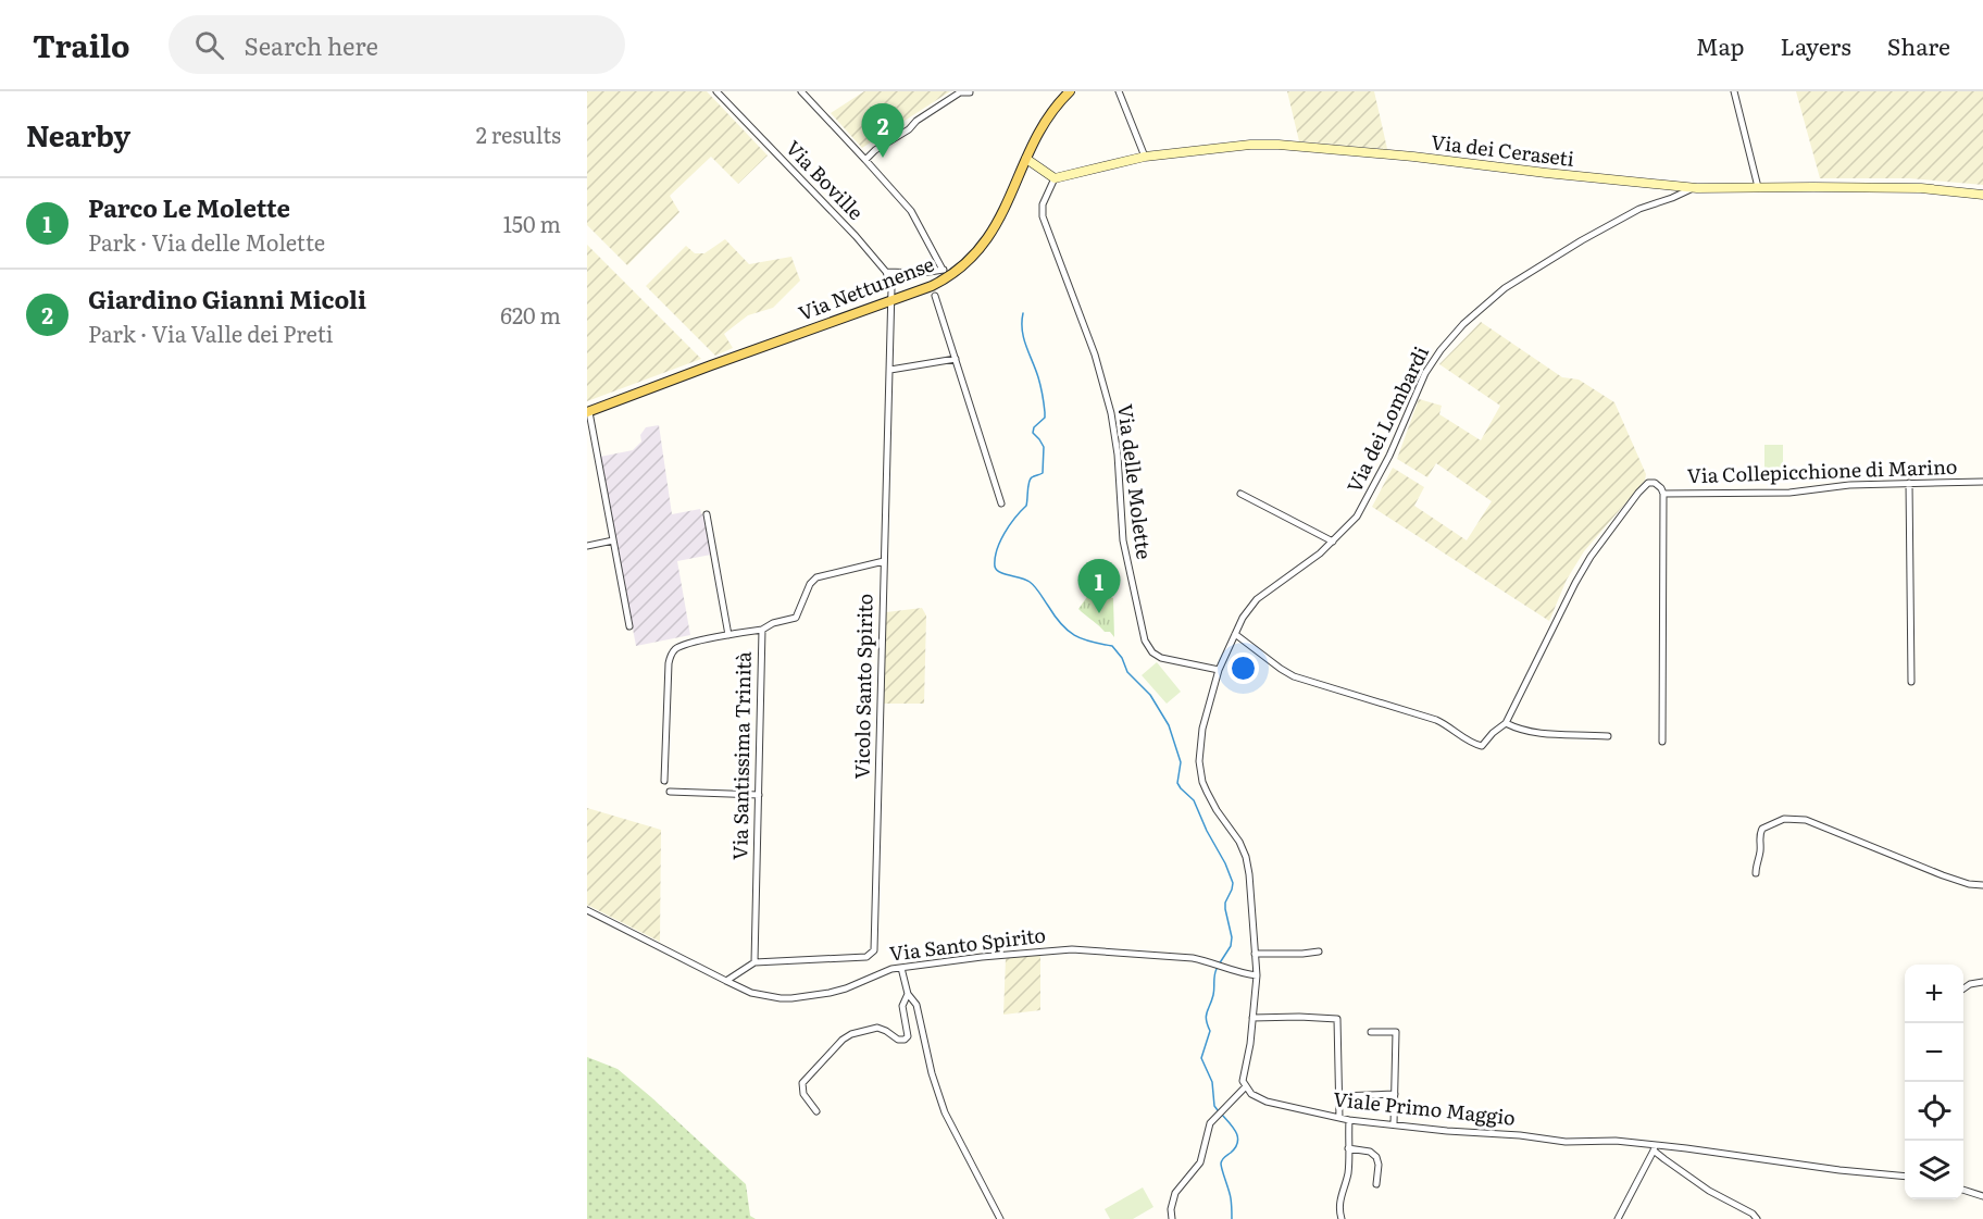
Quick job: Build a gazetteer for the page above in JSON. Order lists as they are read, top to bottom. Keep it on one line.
{"streets":{"main road":["Via Nettunense"],"street":["Via dei Ceraseti","Via Boville","Via dei Lombardi","Via Collepicchione di Marino","Via delle Molette","Vicolo Santo Spirito","Via Santissima Trinità","Via Santo Spirito","Viale Primo Maggio"]},"crossings":[["Via dei Ceraseti","Via dei Lombardi"],["Via dei Ceraseti","Via delle Molette"],["Via Nettunense","Vicolo Santo Spirito"],["Via dei Lombardi","Via Collepicchione di Marino"],["Via dei Lombardi","Via delle Molette"],["Vicolo Santo Spirito","Via Santissima Trinità"]],"page":{"header":"Trailo","search":"Search here","nav":["Map","Layers","Share"],"heading":["Nearby","2 results"],"pins":["2","1"],"list":[{"mark":"1","name":"Parco Le Molette","note":"Park · Via delle Molette","value":"150 m"},{"mark":"2","name":"Giardino Gianni Micoli","note":"Park · Via Valle dei Preti","value":"620 m"}],"map_buttons":["+","−"]}}
